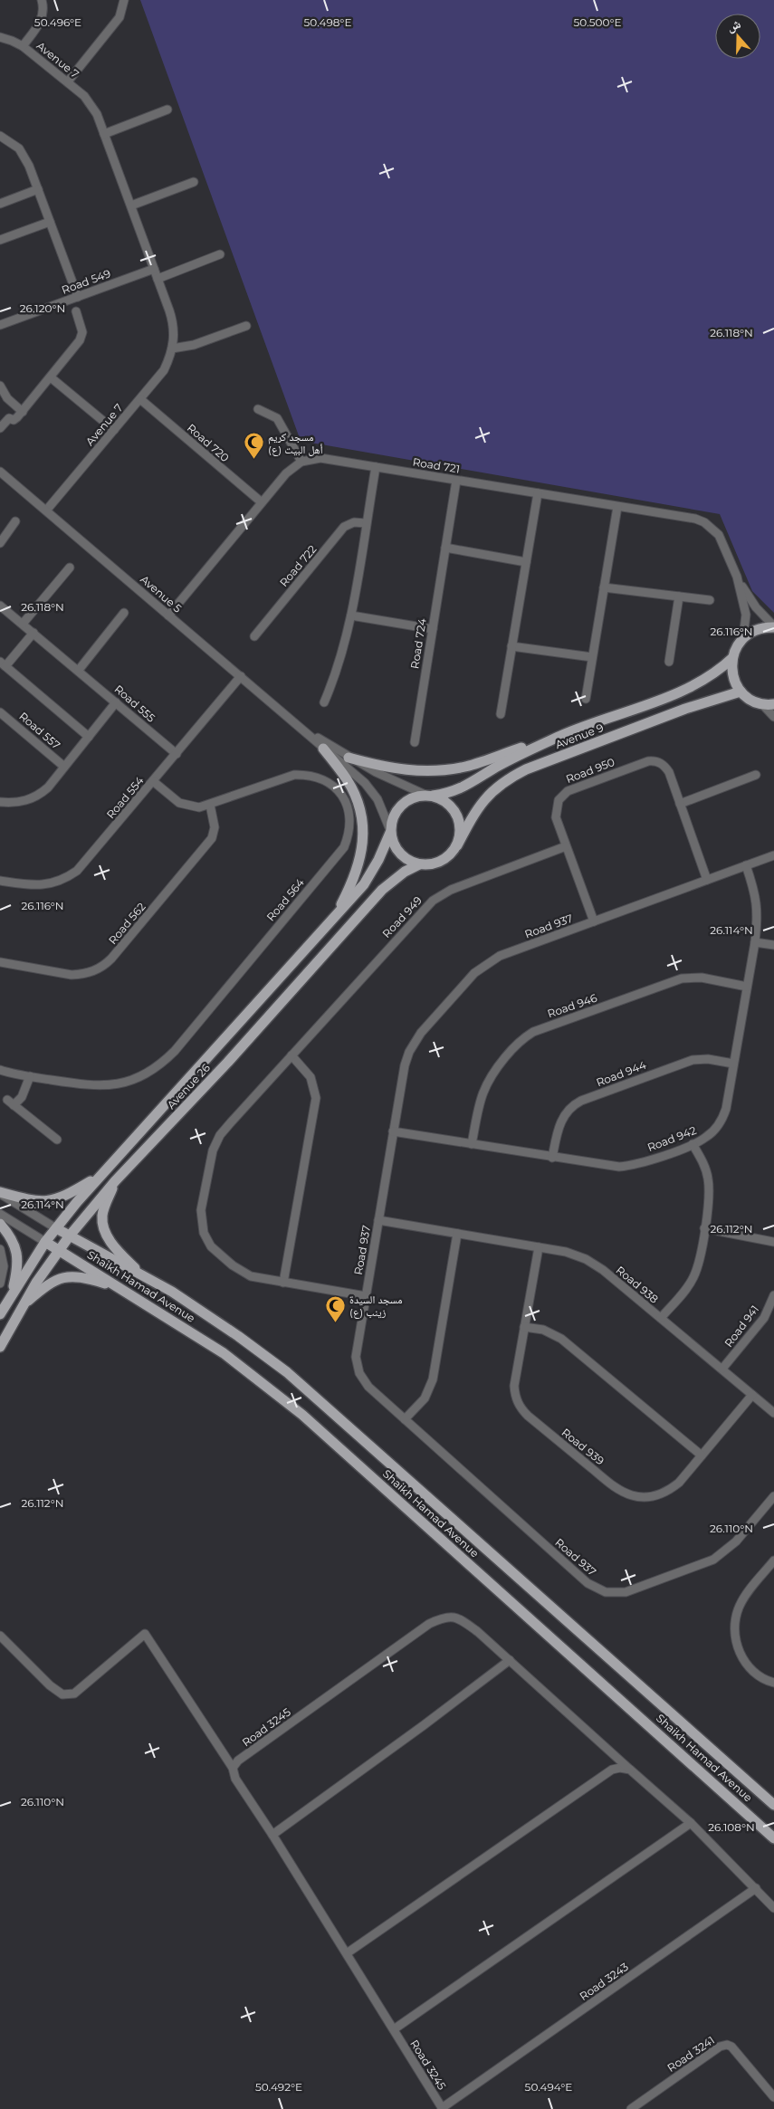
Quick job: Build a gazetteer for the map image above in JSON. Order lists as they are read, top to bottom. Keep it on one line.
{"streets":{"main road":["Avenue 9","Avenue 26","Shaikh Hamad Avenue"],"street":["Avenue 7","Road 549","Road 720","Road 721","Road 722","Avenue 5","Road 724","Road 555","Road 557","Road 950","Road 554","Road 564","Road 949","Road 562","Road 937","Road 946","Road 944","Road 942","Road 938","Road 941","Road 939","Road 3245","Road 3243","Road 3241"]},"crossings":[["Avenue 7","Road 549"],["Avenue 7","Road 720"],["Avenue 7","Avenue 5"],["Road 720","Road 721"],["Road 721","Avenue 5"],["Road 721","Road 724"],["Avenue 5","Avenue 9"],["Avenue 5","Road 554"],["Avenue 5","Avenue 26"],["Road 555","Road 557"],["Road 555","Road 554"],["Avenue 9","Avenue 26"],["Road 950","Road 949"],["Road 950","Road 937"],["Road 554","Road 564"],["Road 564","Road 562"],["Road 949","Road 937"],["Road 937","Road 942"],["Road 937","Road 938"],["Road 946","Road 942"],["Road 944","Road 942"],["Avenue 26","Shaikh Hamad Avenue"],["Road 938","Road 941"],["Road 938","Road 939"],["Road 3245","Road 3243"]],"places":{"mosque":["مسجد كريم أهل البيت (ع)","مسجد السيدة زينب (ع)"]},"north":"top","coordinates":["50.496°E","50.498°E","50.500°E","26.120°N","26.118°N","26.116°N","26.114°N","26.112°N","26.110°N","26.108°N","50.492°E","50.494°E"]}
